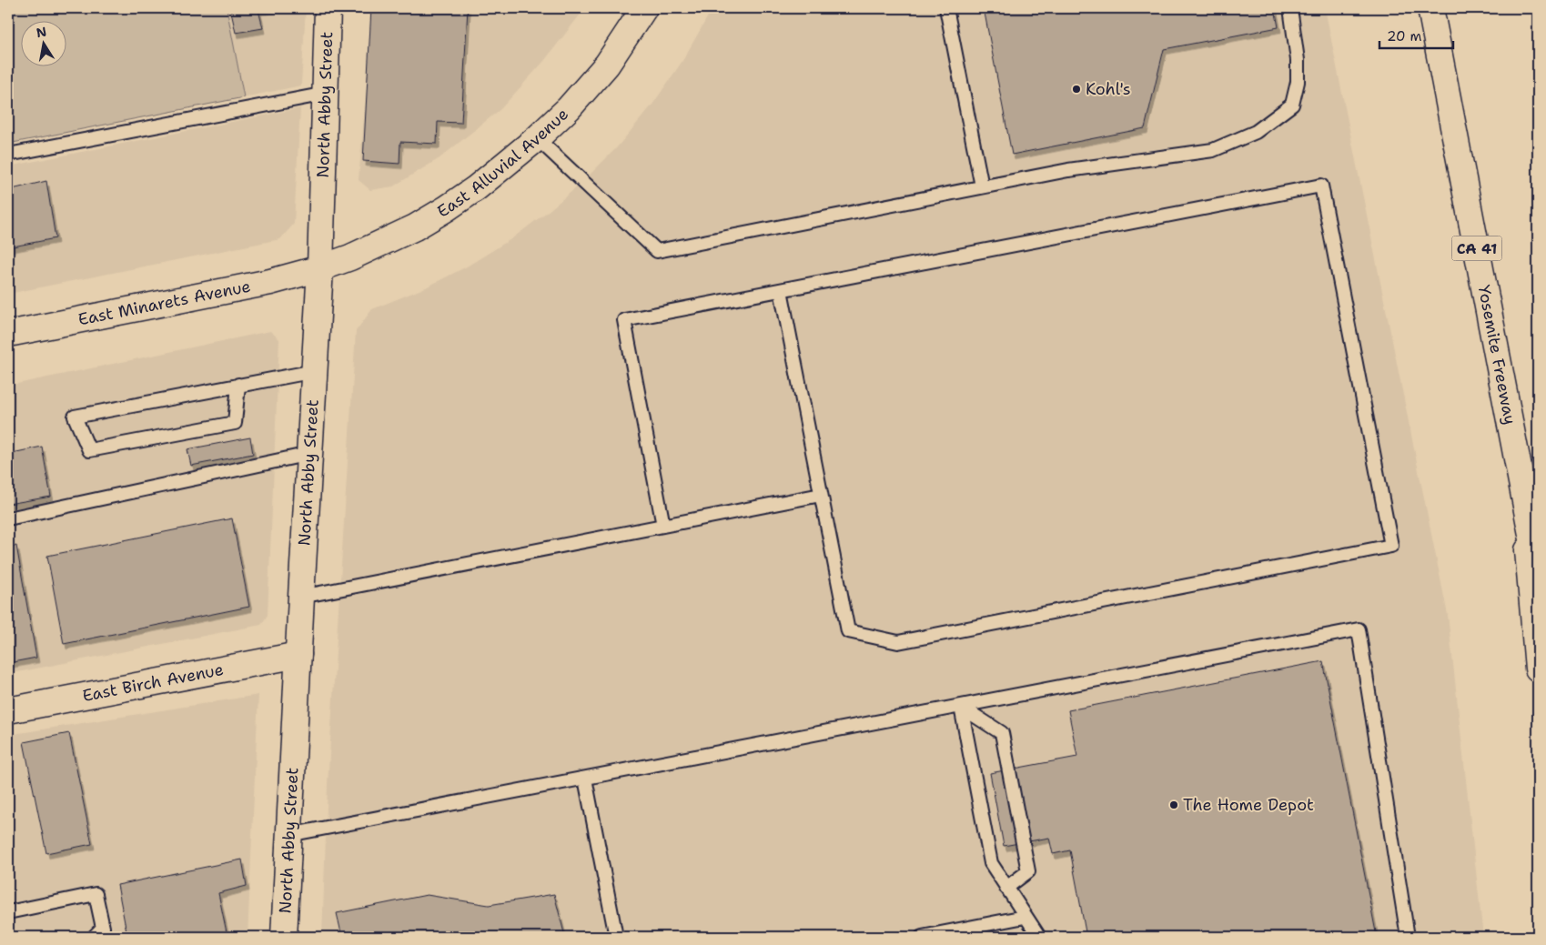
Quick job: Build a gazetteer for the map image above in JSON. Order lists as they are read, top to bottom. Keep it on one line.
{"streets":{"main road":["North Abby Street","East Alluvial Avenue","CA 41","East Minarets Avenue","Yosemite Freeway","East Birch Avenue"]},"crossings":[["North Abby Street","East Alluvial Avenue"],["North Abby Street","East Minarets Avenue"],["North Abby Street","East Birch Avenue"],["East Alluvial Avenue","East Minarets Avenue"]],"places":["Kohl's","The Home Depot"],"scale_bar":"20 m","north":"top"}
